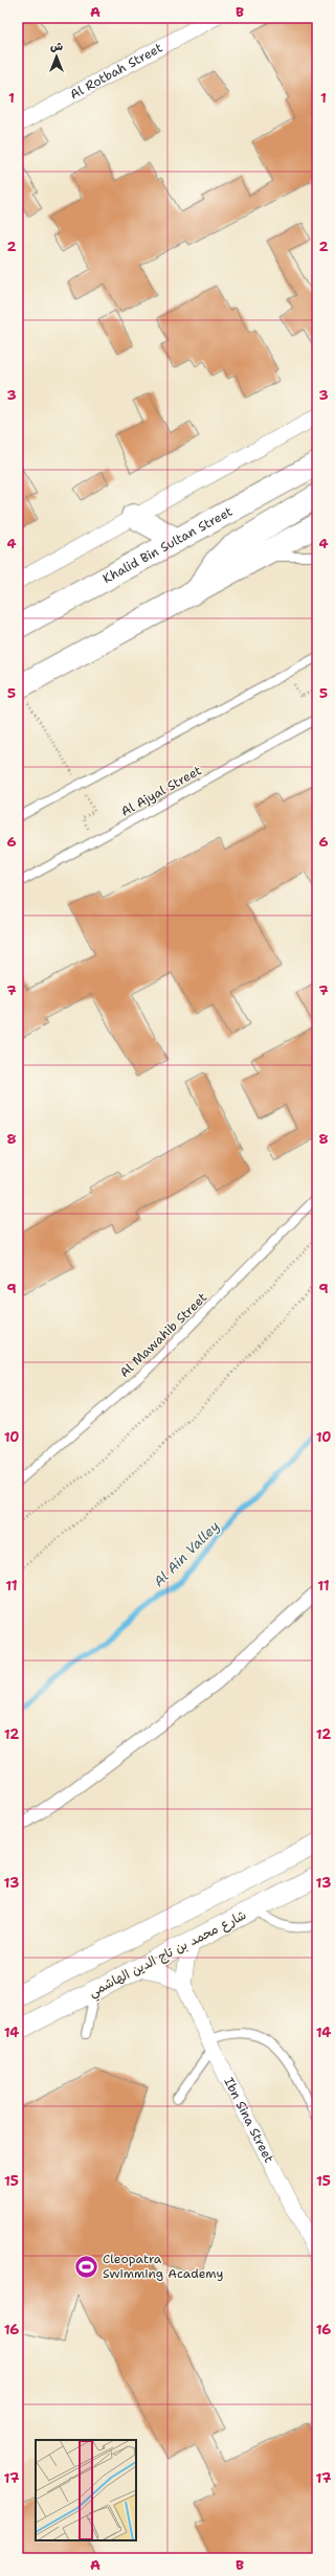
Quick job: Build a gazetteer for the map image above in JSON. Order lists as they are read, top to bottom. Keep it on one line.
{"streets":{"main road":["Khalid Bin Sultan Street"],"street":["Al Rotbah Street","شارع محمد بن تاج الدين الهاشمي","Ibn Sina Street"],"lane":["Al Ajyal Street","Al Mawahib Street"]},"water":["Al Ain Valley"],"places":{"sports":["Cleopatra Swimming Academy"]},"north":"top","grid":{"columns":["A","B"],"rows":["1","2","3","4","5","6","7","8","9","10","11","12","13","14","15","16","17"]}}
